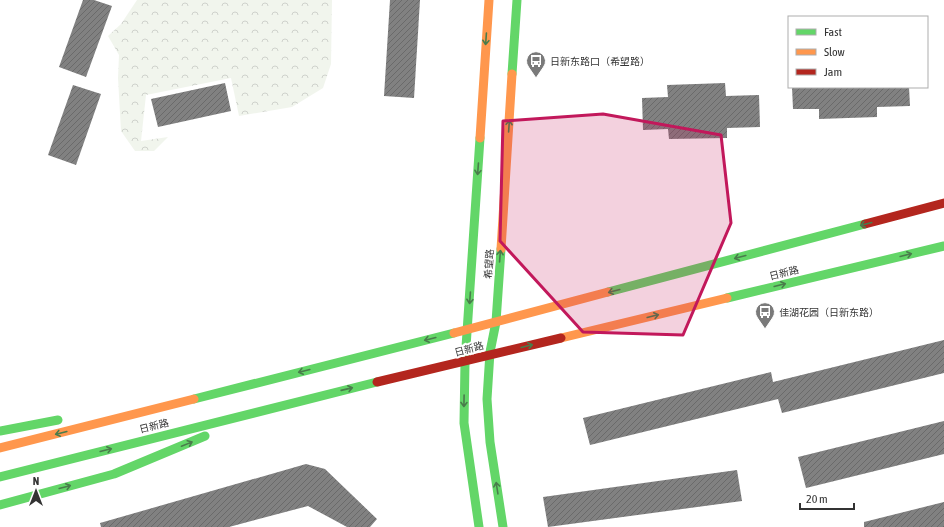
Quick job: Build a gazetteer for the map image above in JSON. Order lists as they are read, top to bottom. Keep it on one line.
{"streets":{"main road":["希望路","日新路"]},"crossings":[["希望路","日新路"]],"places":{"bus stop":["日新东路口（希望路）","佳湖花园（日新东路）"]},"legend":["Fast","Slow","Jam"],"scale_bar":"20 m","north":"top"}
